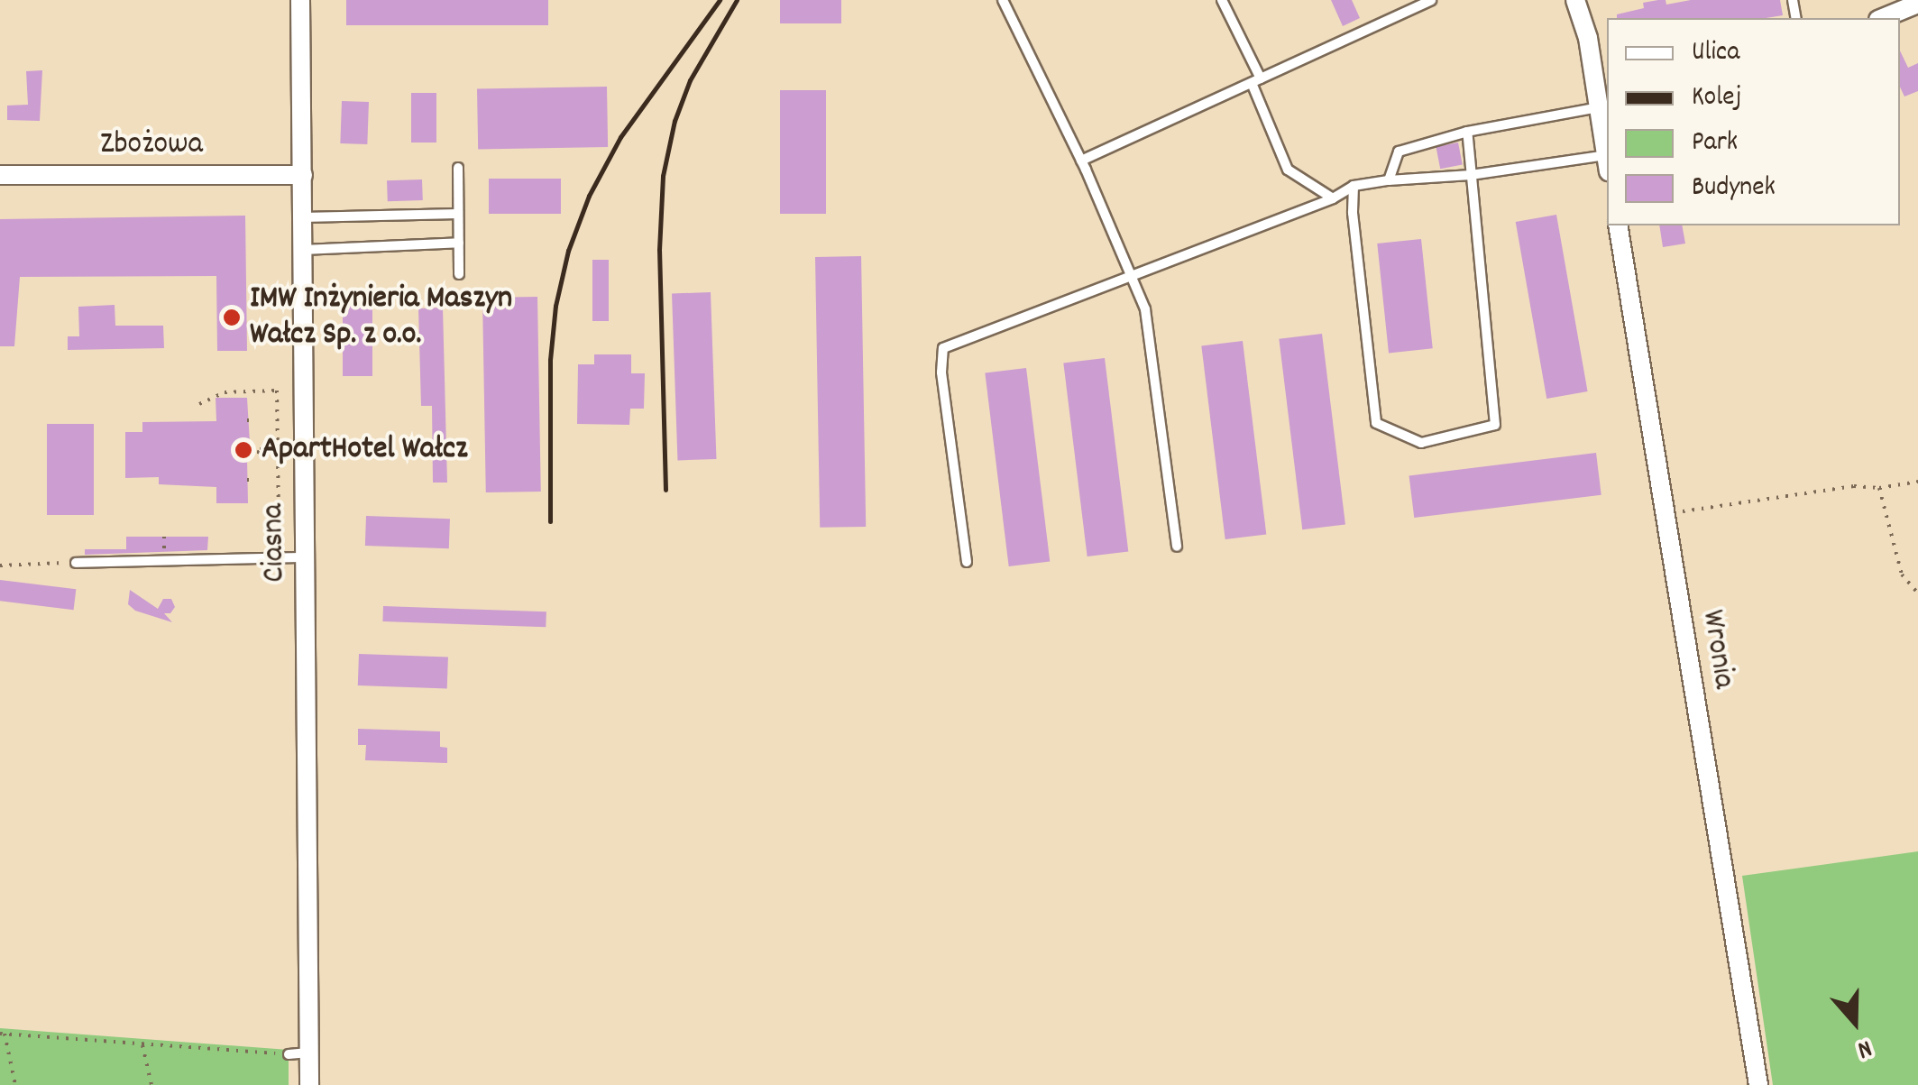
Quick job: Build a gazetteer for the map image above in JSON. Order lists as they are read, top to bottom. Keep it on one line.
{"streets":{"street":["Zbożowa","Ciasna","Wronia"]},"crossings":[["Zbożowa","Ciasna"]],"places":["IMW Inżynieria Maszyn Wałcz Sp. z o.o.","ApartHotel Wałcz"],"legend":["Ulica","Kolej","Park","Budynek"],"north":"bottom"}
